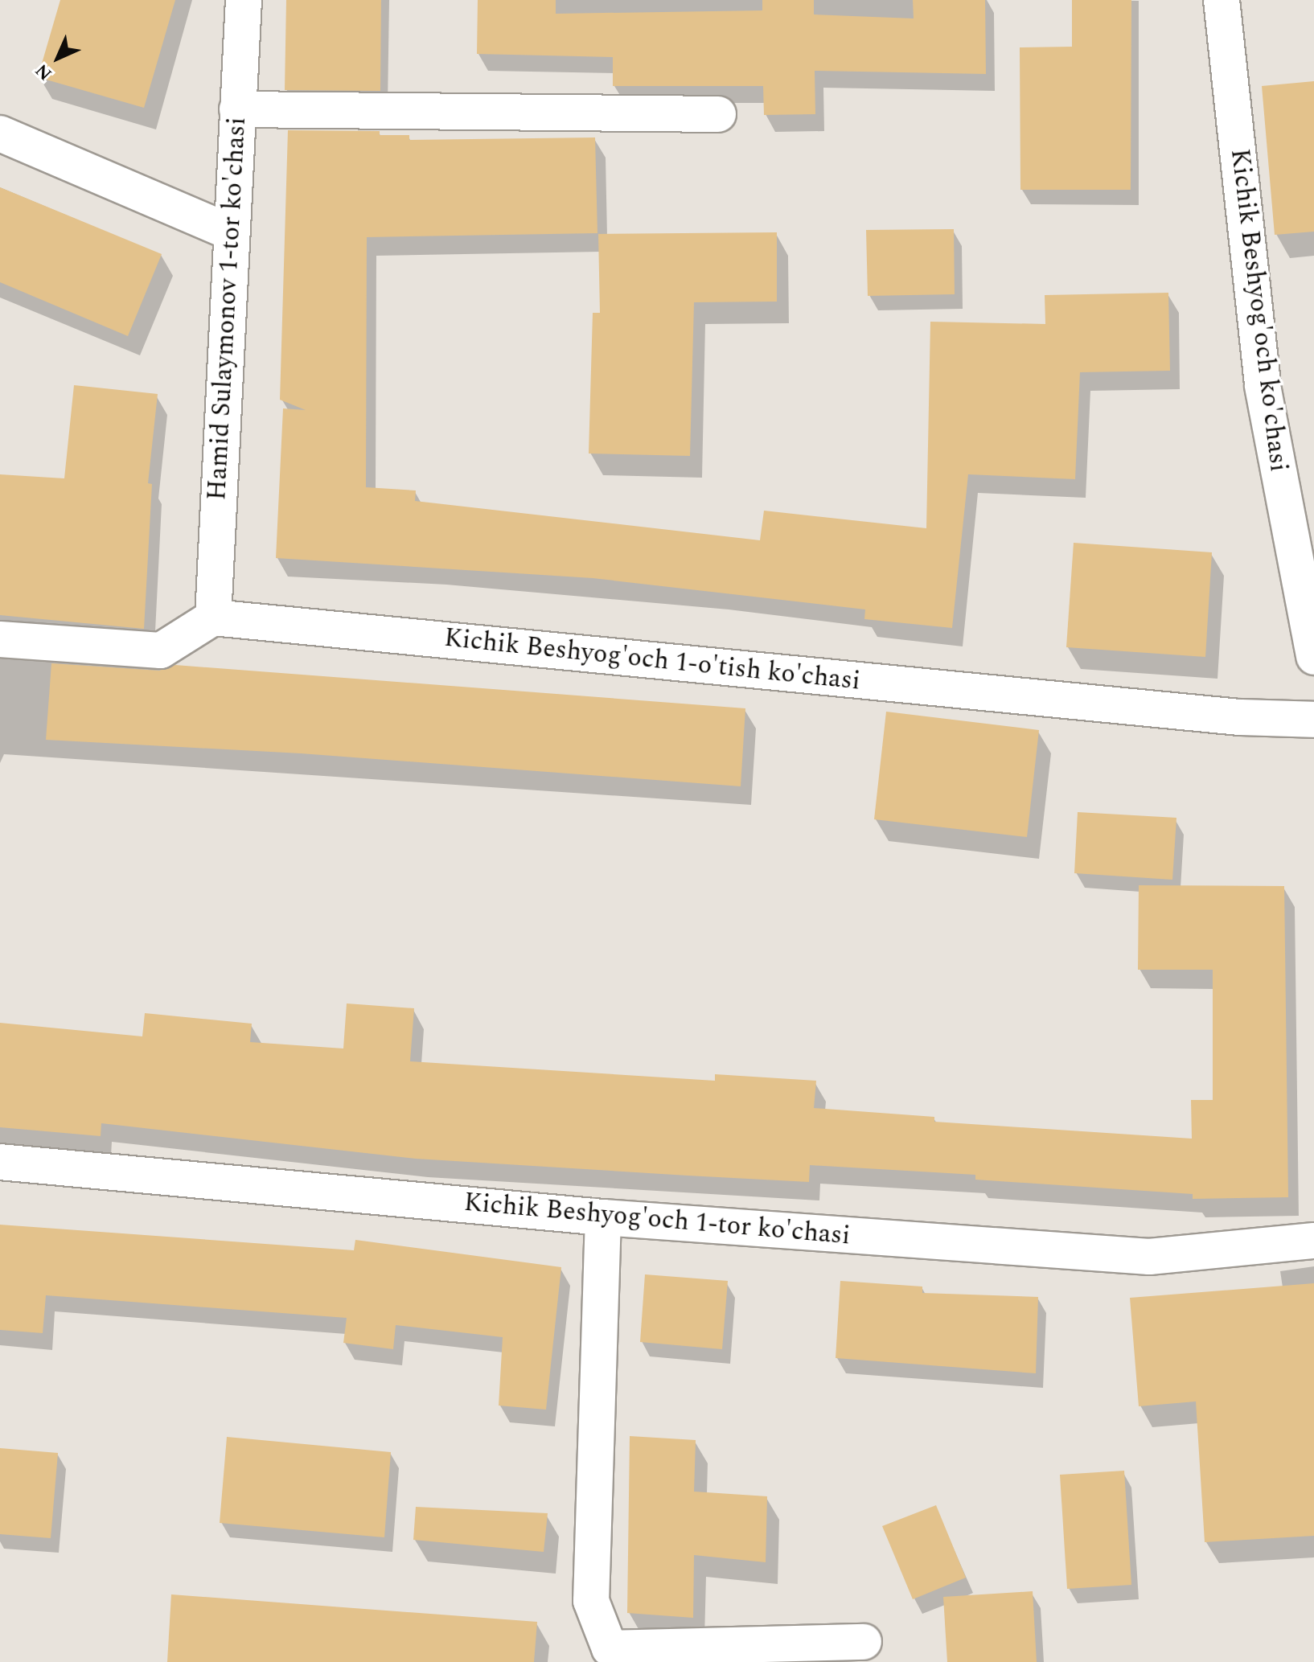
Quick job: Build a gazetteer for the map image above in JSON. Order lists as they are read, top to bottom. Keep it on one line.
{"streets":{"street":["Hamid Sulaymonov 1-tor ko'chasi","Kichik Beshyog'och ko'chasi","Kichik Beshyog'och 1-o'tish ko'chasi","Kichik Beshyog'och 1-tor ko'chasi"]},"crossings":[["Hamid Sulaymonov 1-tor ko'chasi","Kichik Beshyog'och 1-o'tish ko'chasi"]],"north":"bottom left"}
